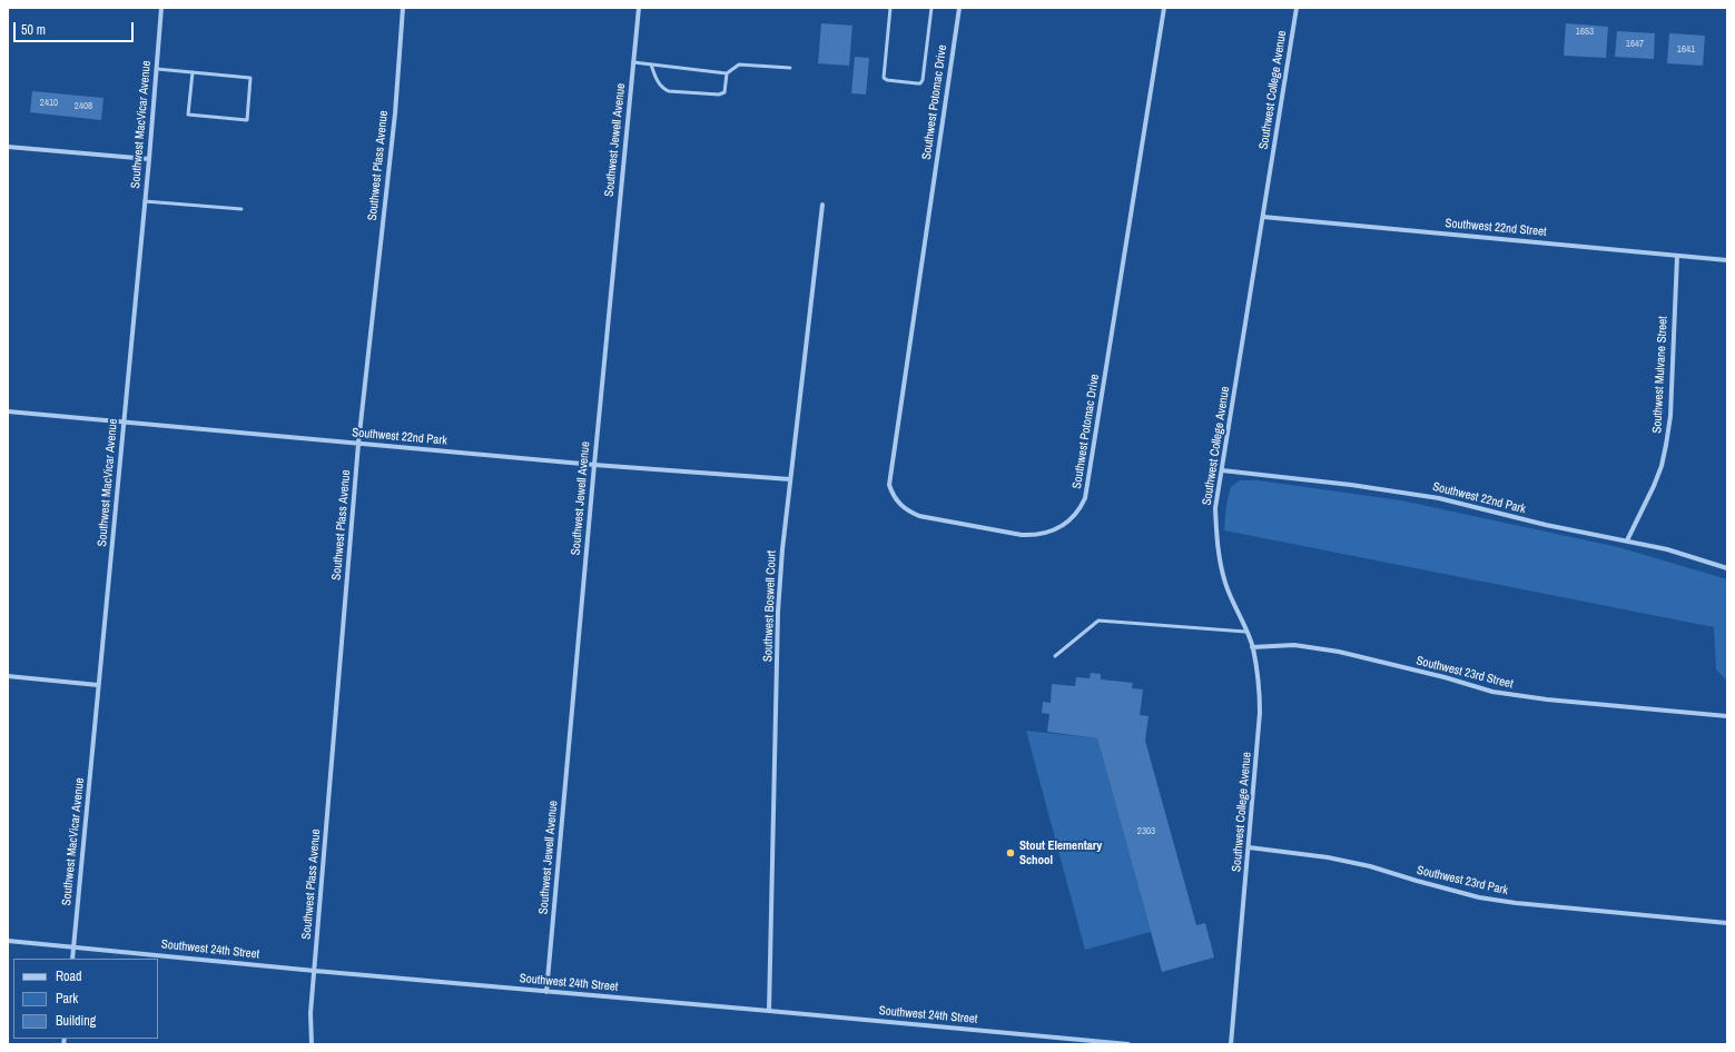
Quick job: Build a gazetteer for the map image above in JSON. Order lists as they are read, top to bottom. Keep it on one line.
{"streets":{"street":["Southwest College Avenue","Southwest Potomac Drive","Southwest MacVicar Avenue","Southwest Jewell Avenue","Southwest Plass Avenue","Southwest 22nd Street","Southwest Mulvane Street","Southwest 22nd Park","Southwest Boswell Court","Southwest 23rd Street","Southwest 23rd Park","Southwest 24th Street"]},"crossings":[["Southwest College Avenue","Southwest 22nd Street"],["Southwest College Avenue","Southwest 22nd Park"],["Southwest College Avenue","Southwest 23rd Street"],["Southwest College Avenue","Southwest 23rd Park"],["Southwest MacVicar Avenue","Southwest 22nd Park"],["Southwest MacVicar Avenue","Southwest 24th Street"],["Southwest Jewell Avenue","Southwest 22nd Park"],["Southwest Jewell Avenue","Southwest 24th Street"],["Southwest Plass Avenue","Southwest 22nd Park"],["Southwest Plass Avenue","Southwest 24th Street"],["Southwest 22nd Street","Southwest Mulvane Street"],["Southwest Mulvane Street","Southwest 22nd Park"],["Southwest 22nd Park","Southwest Boswell Court"],["Southwest Boswell Court","Southwest 24th Street"]],"places":["Stout Elementary School"],"house_numbers":["1653","1647","1641","2410","2408","2303"],"legend":["Road","Park","Building"],"scale_bar":"50 m"}
